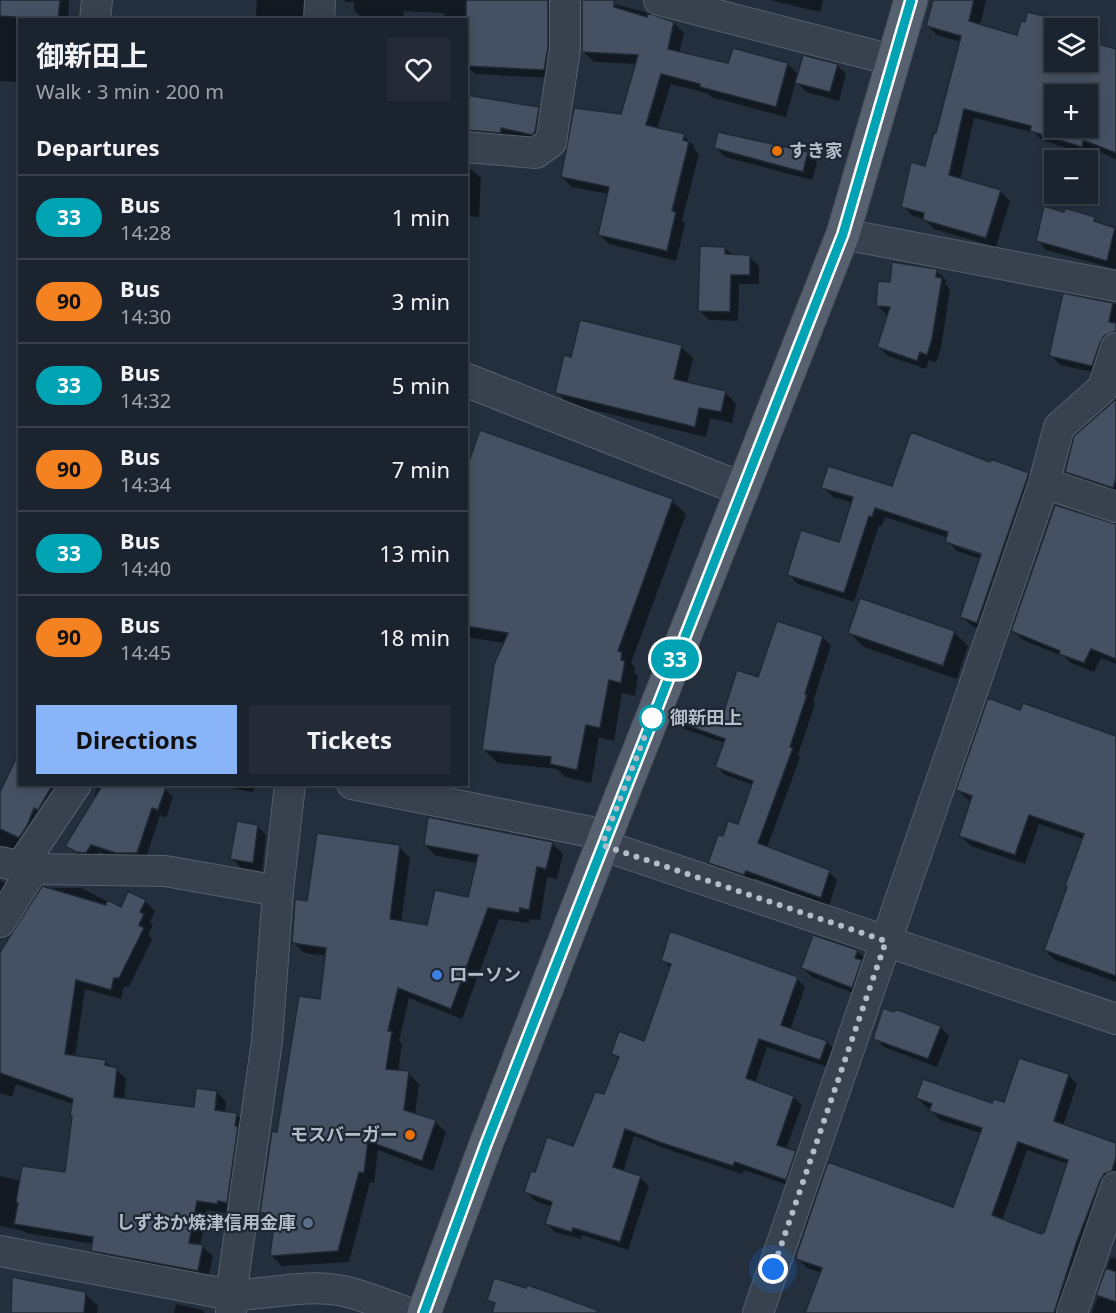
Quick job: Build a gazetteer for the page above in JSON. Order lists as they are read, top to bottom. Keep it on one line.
{"places":["すき家","御新田上","ローソン","モスバーガー","しずおか焼津信用金庫"],"lines":["bus line 33"],"page":{"on_map":"33","map_buttons":["+","−"],"heading":[["御新田上","Walk · 3 min · 200 m"],"Departures"],"list":[{"mark":"33","name":"Bus","note":"14:28","value":"1 min"},{"mark":"90","name":"Bus","note":"14:30","value":"3 min"},{"mark":"33","name":"Bus","note":"14:32","value":"5 min"},{"mark":"90","name":"Bus","note":"14:34","value":"7 min"},{"mark":"33","name":"Bus","note":"14:40","value":"13 min"},{"mark":"90","name":"Bus","note":"14:45","value":"18 min"}],"buttons":["Directions","Tickets"]}}
